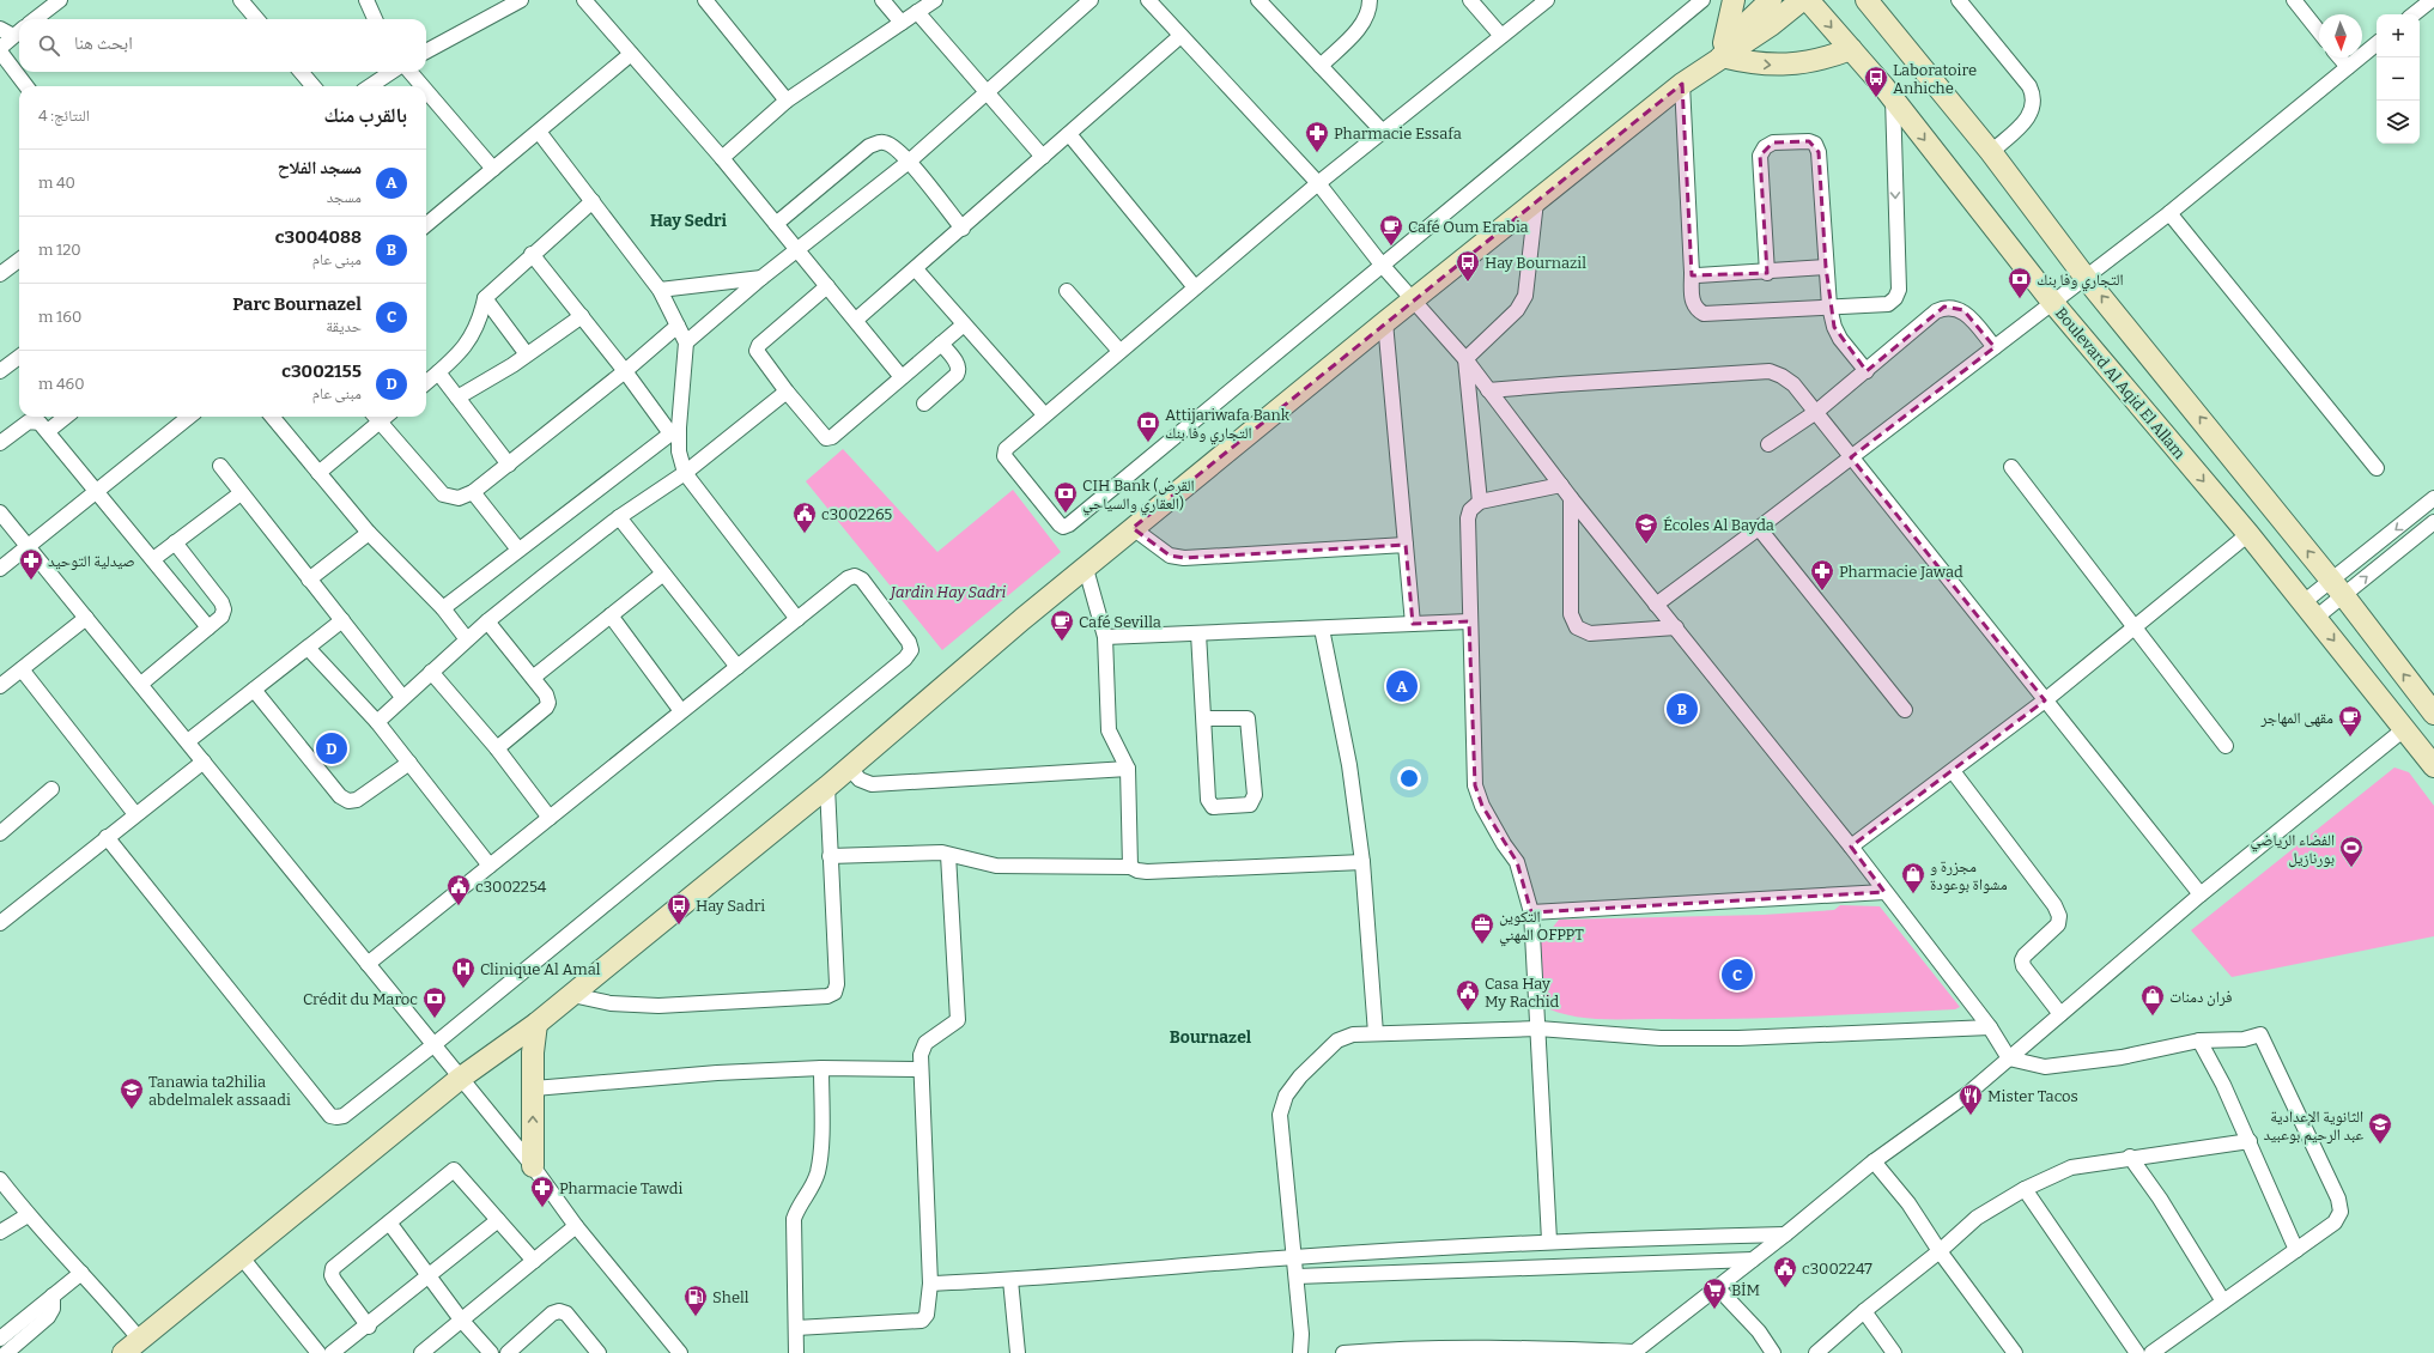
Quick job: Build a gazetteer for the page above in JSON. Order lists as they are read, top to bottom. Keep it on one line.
{"streets":{"street":["Boulevard Al Aqid El Allam"]},"districts":["Hay Sedri","Bournazel"],"parks":["Jardin Hay Sadri"],"places":{"bus stop":["Laboratoire Anhiche","Hay Bournazil","Hay Sadri"],"pharmacy":["Pharmacie Essafa","صيدلية التوحيد","Pharmacie Jawad","Pharmacie Tawdi"],"cafe":["Café Oum Erabia","Café Sevilla","مقهى المهاجر"],"bank":["التجاري وفا بنك","Attijariwafa Bank التجاري وفا بنك","CIH Bank (القرض العقاري والسياحي)","Crédit du Maroc"],"public building":["c3002265","c3002254","Casa Hay My Rachid","c3002247"],"school or university":["Écoles Al Bayda","Tanawia ta2hilia abdelmalek assaadi","الثانوية الإعدادية عبد الرحيم بوعبيد"],"sports":["الفضاء الرياضي بورنازيل"],"shop":["مجزرة و مشواة بوعودة","فران دمنات"],"office":["التكوين المهني OFPPT"],"hospital":["Clinique Al Amal"],"restaurant":["Mister Tacos"],"supermarket":["BİM"],"fuel station":["Shell"]},"north":"bottom","page":{"map_buttons":["+","−"],"search":"ابحث هنا","heading":["بالقرب منك","النتائج: 4"],"list":[{"mark":"A","name":"مسجد الفلاح","note":"مسجد","value":"40 m"},{"mark":"B","name":"c3004088","note":"مبنى عام","value":"120 m"},{"mark":"C","name":"Parc Bournazel","note":"حديقة","value":"160 m"},{"mark":"D","name":"c3002155","note":"مبنى عام","value":"460 m"}],"pins":["A","B","D","C"]}}
